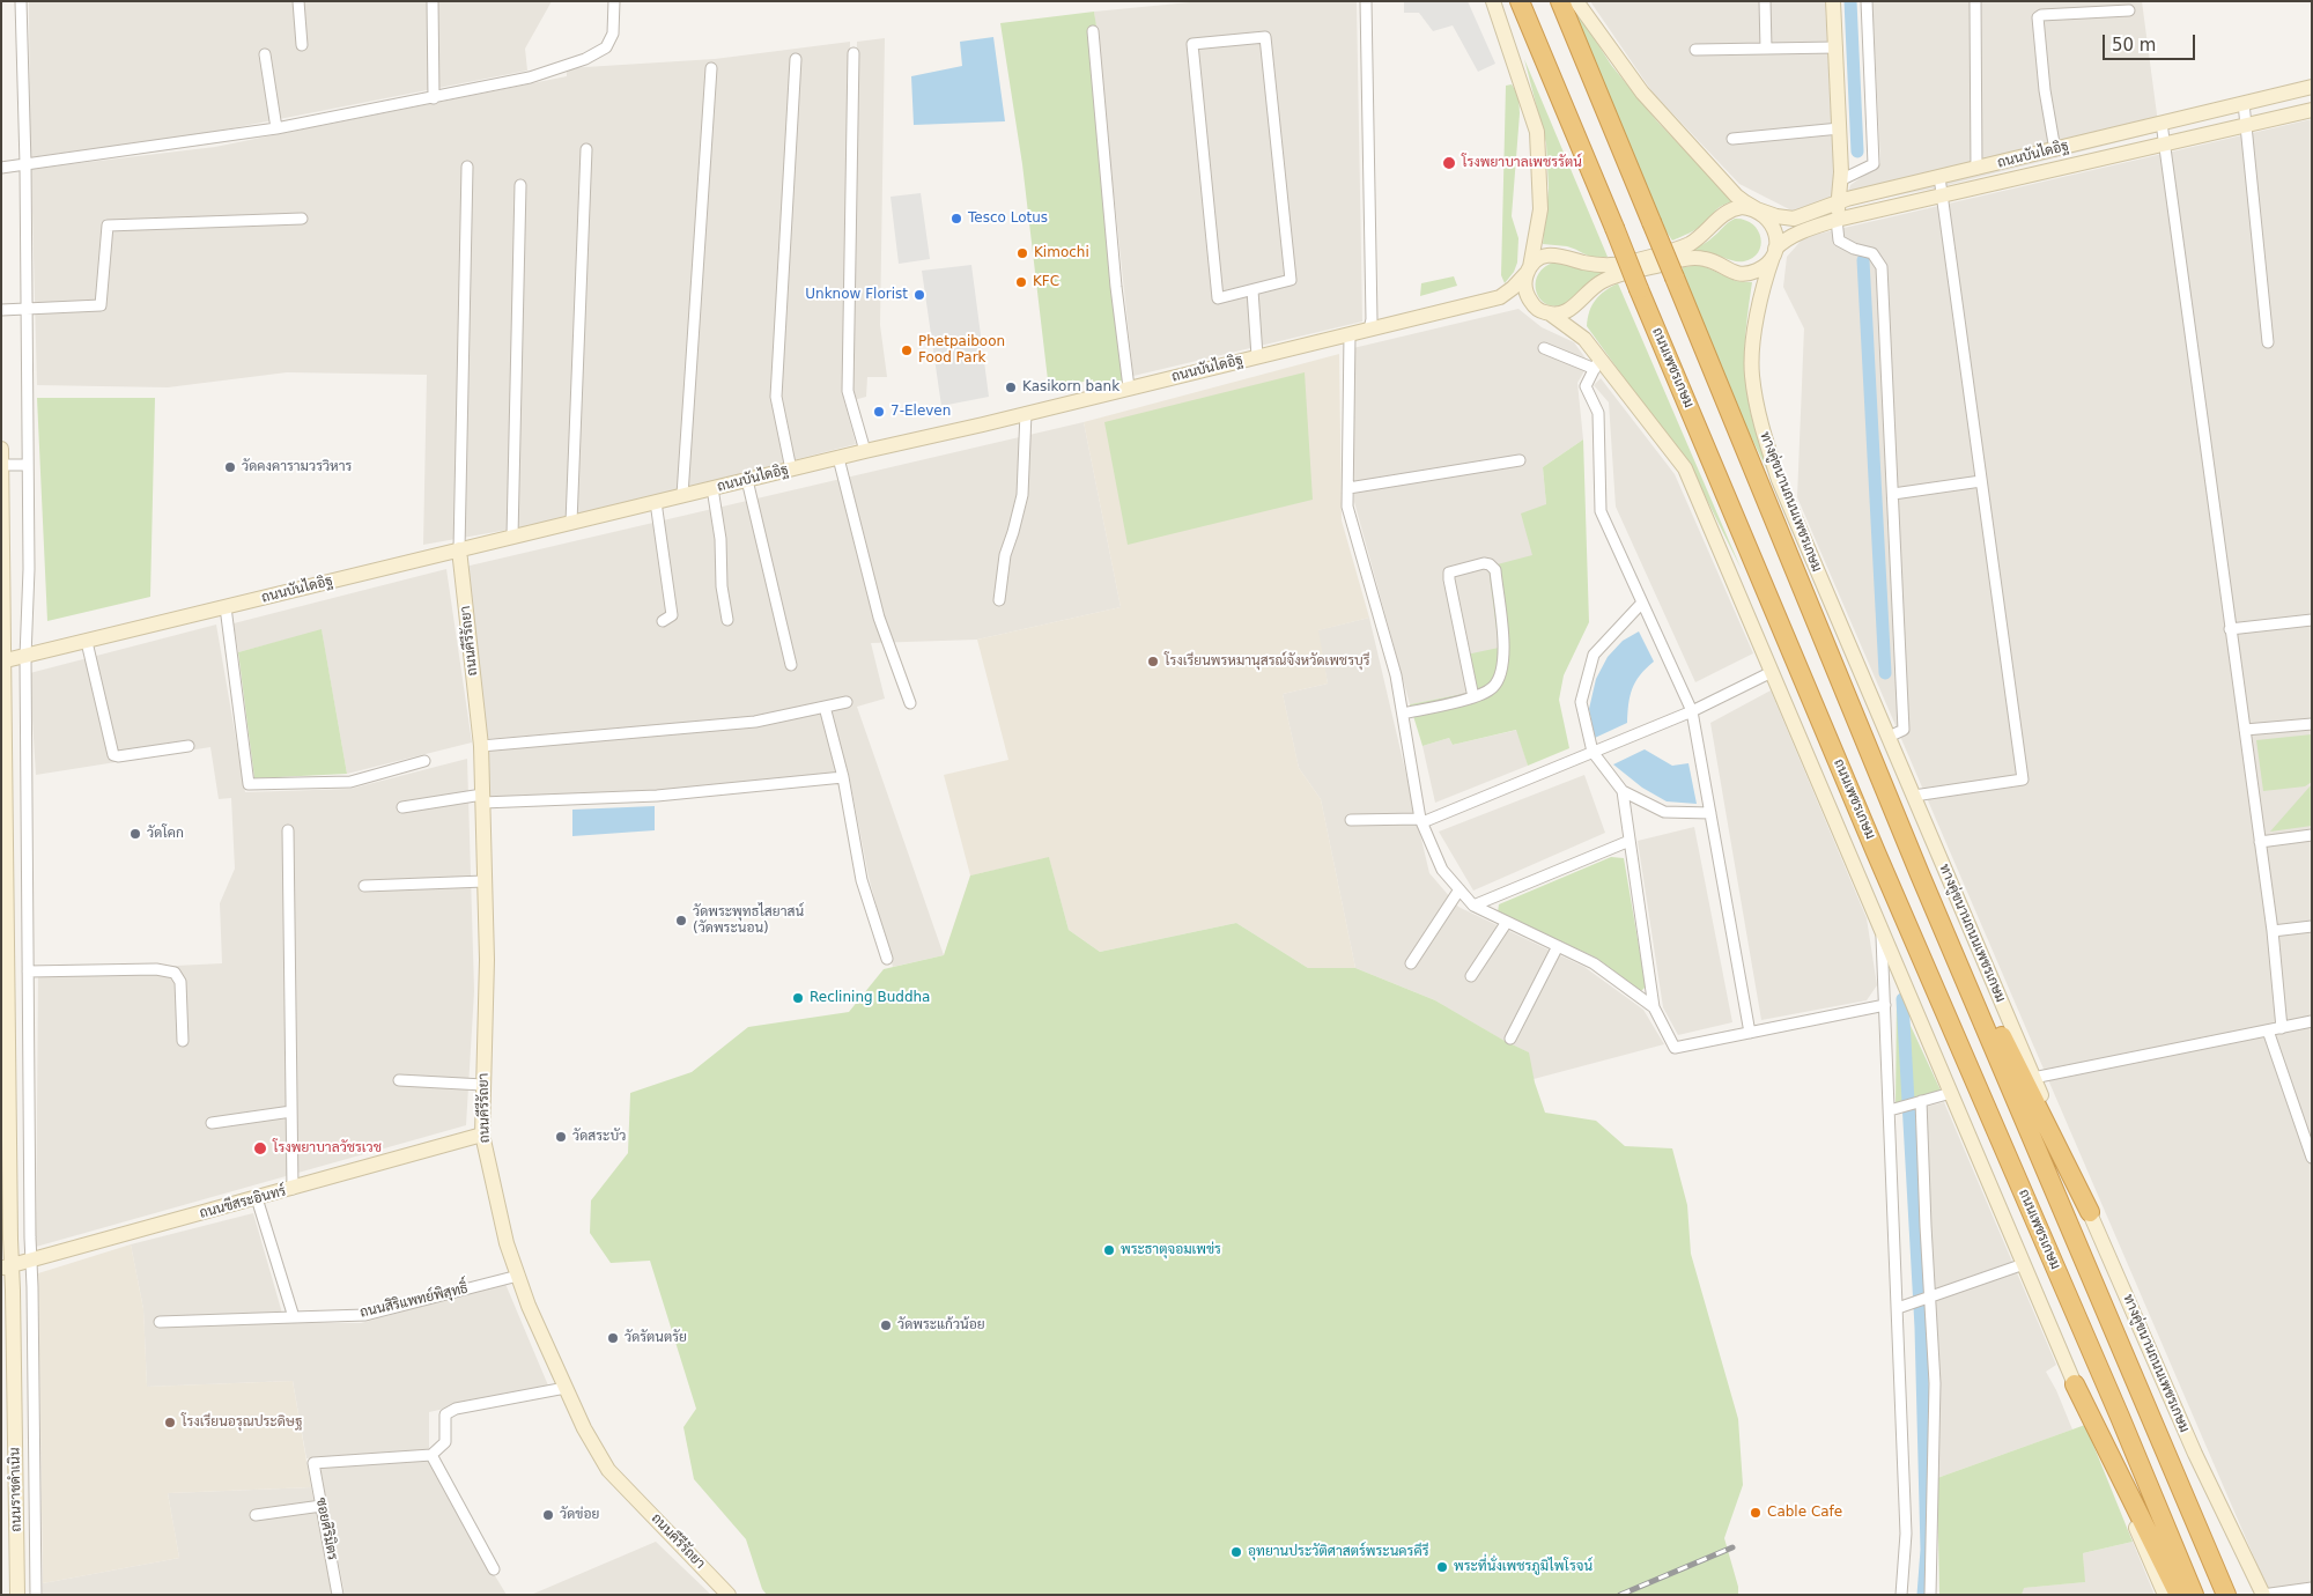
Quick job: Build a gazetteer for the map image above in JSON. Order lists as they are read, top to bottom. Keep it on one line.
{"streets":{"highway":["ถนนเพชรเกษม"],"main road":["ถนนบันไดอิฐ","ทางคู่ขนานถนนเพชรเกษม","ถนนคีรีรัถยา","ถนนขีสระอินทร์","ถนนราชดำเนิน"],"street":["ถนนสิริแพทย์พิสุทธิ์","ซอยศิริมิตร"]},"crossings":[["ถนนบันไดอิฐ","ทางคู่ขนานถนนเพชรเกษม"],["ถนนบันไดอิฐ","ถนนคีรีรัถยา"],["ถนนบันไดอิฐ","ถนนราชดำเนิน"],["ถนนคีรีรัถยา","ถนนขีสระอินทร์"],["ถนนคีรีรัถยา","ถนนสิริแพทย์พิสุทธิ์"],["ถนนขีสระอินทร์","ถนนราชดำเนิน"]],"places":["โรงพยาบาลเพชรรัตน์","Tesco Lotus","Kimochi","KFC","Unknow Florist","Phetpaiboon Food Park","Kasikorn bank","7-Eleven","วัดคงคารามวรวิหาร","โรงเรียนพรหมานุสรณ์จังหวัดเพชรบุรี","วัดโคก","วัดพระพุทธไสยาสน์ (วัดพระนอน)","Reclining Buddha","วัดสระบัว","โรงพยาบาลวัชรเวช","พระธาตุจอมเพข่ร","วัดพระแก้วน้อย","วัดรัตนตรัย","โรงเรียนอรุณประดิษฐ","Cable Cafe","วัดข่อย","อุทยานประวัติศาสตร์พระนครคีรี","พระที่นั่งเพชรภูมิไพโรจน์"],"scale_bar":"50 m"}
